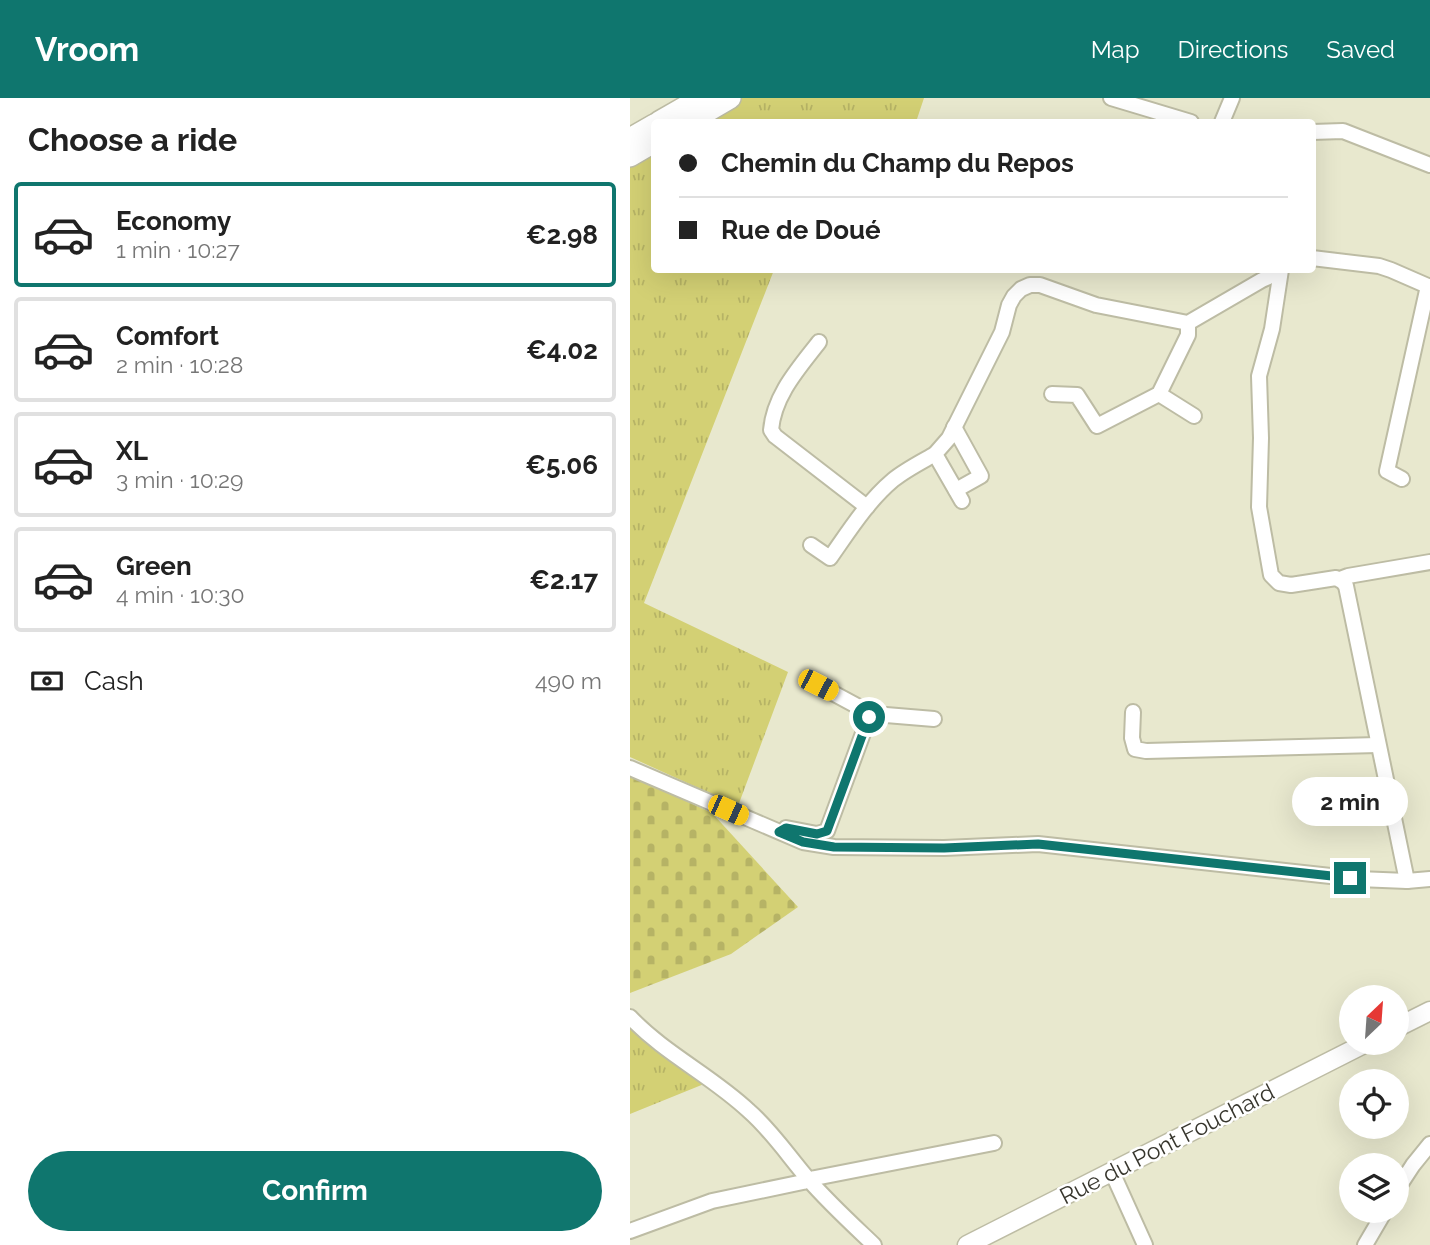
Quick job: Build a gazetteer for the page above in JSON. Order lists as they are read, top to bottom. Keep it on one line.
{"streets":{"main road":["Rue du Pont Fouchard"]},"north":"top right","page":{"header":"Vroom","nav":["Map","Directions","Saved"],"heading":"Choose a ride","banner":["Chemin du Champ du Repos","Rue de Doué"],"list":[{"name":"Economy","note":"1 min · 10:27","value":"€2.98"},{"name":"Comfort","note":"2 min · 10:28","value":"€4.02"},{"name":"XL","note":"3 min · 10:29","value":"€5.06"},{"name":"Green","note":"4 min · 10:30","value":"€2.17"}],"pay":["Cash","490 m"],"bubble":"2 min","buttons":"Confirm"}}
